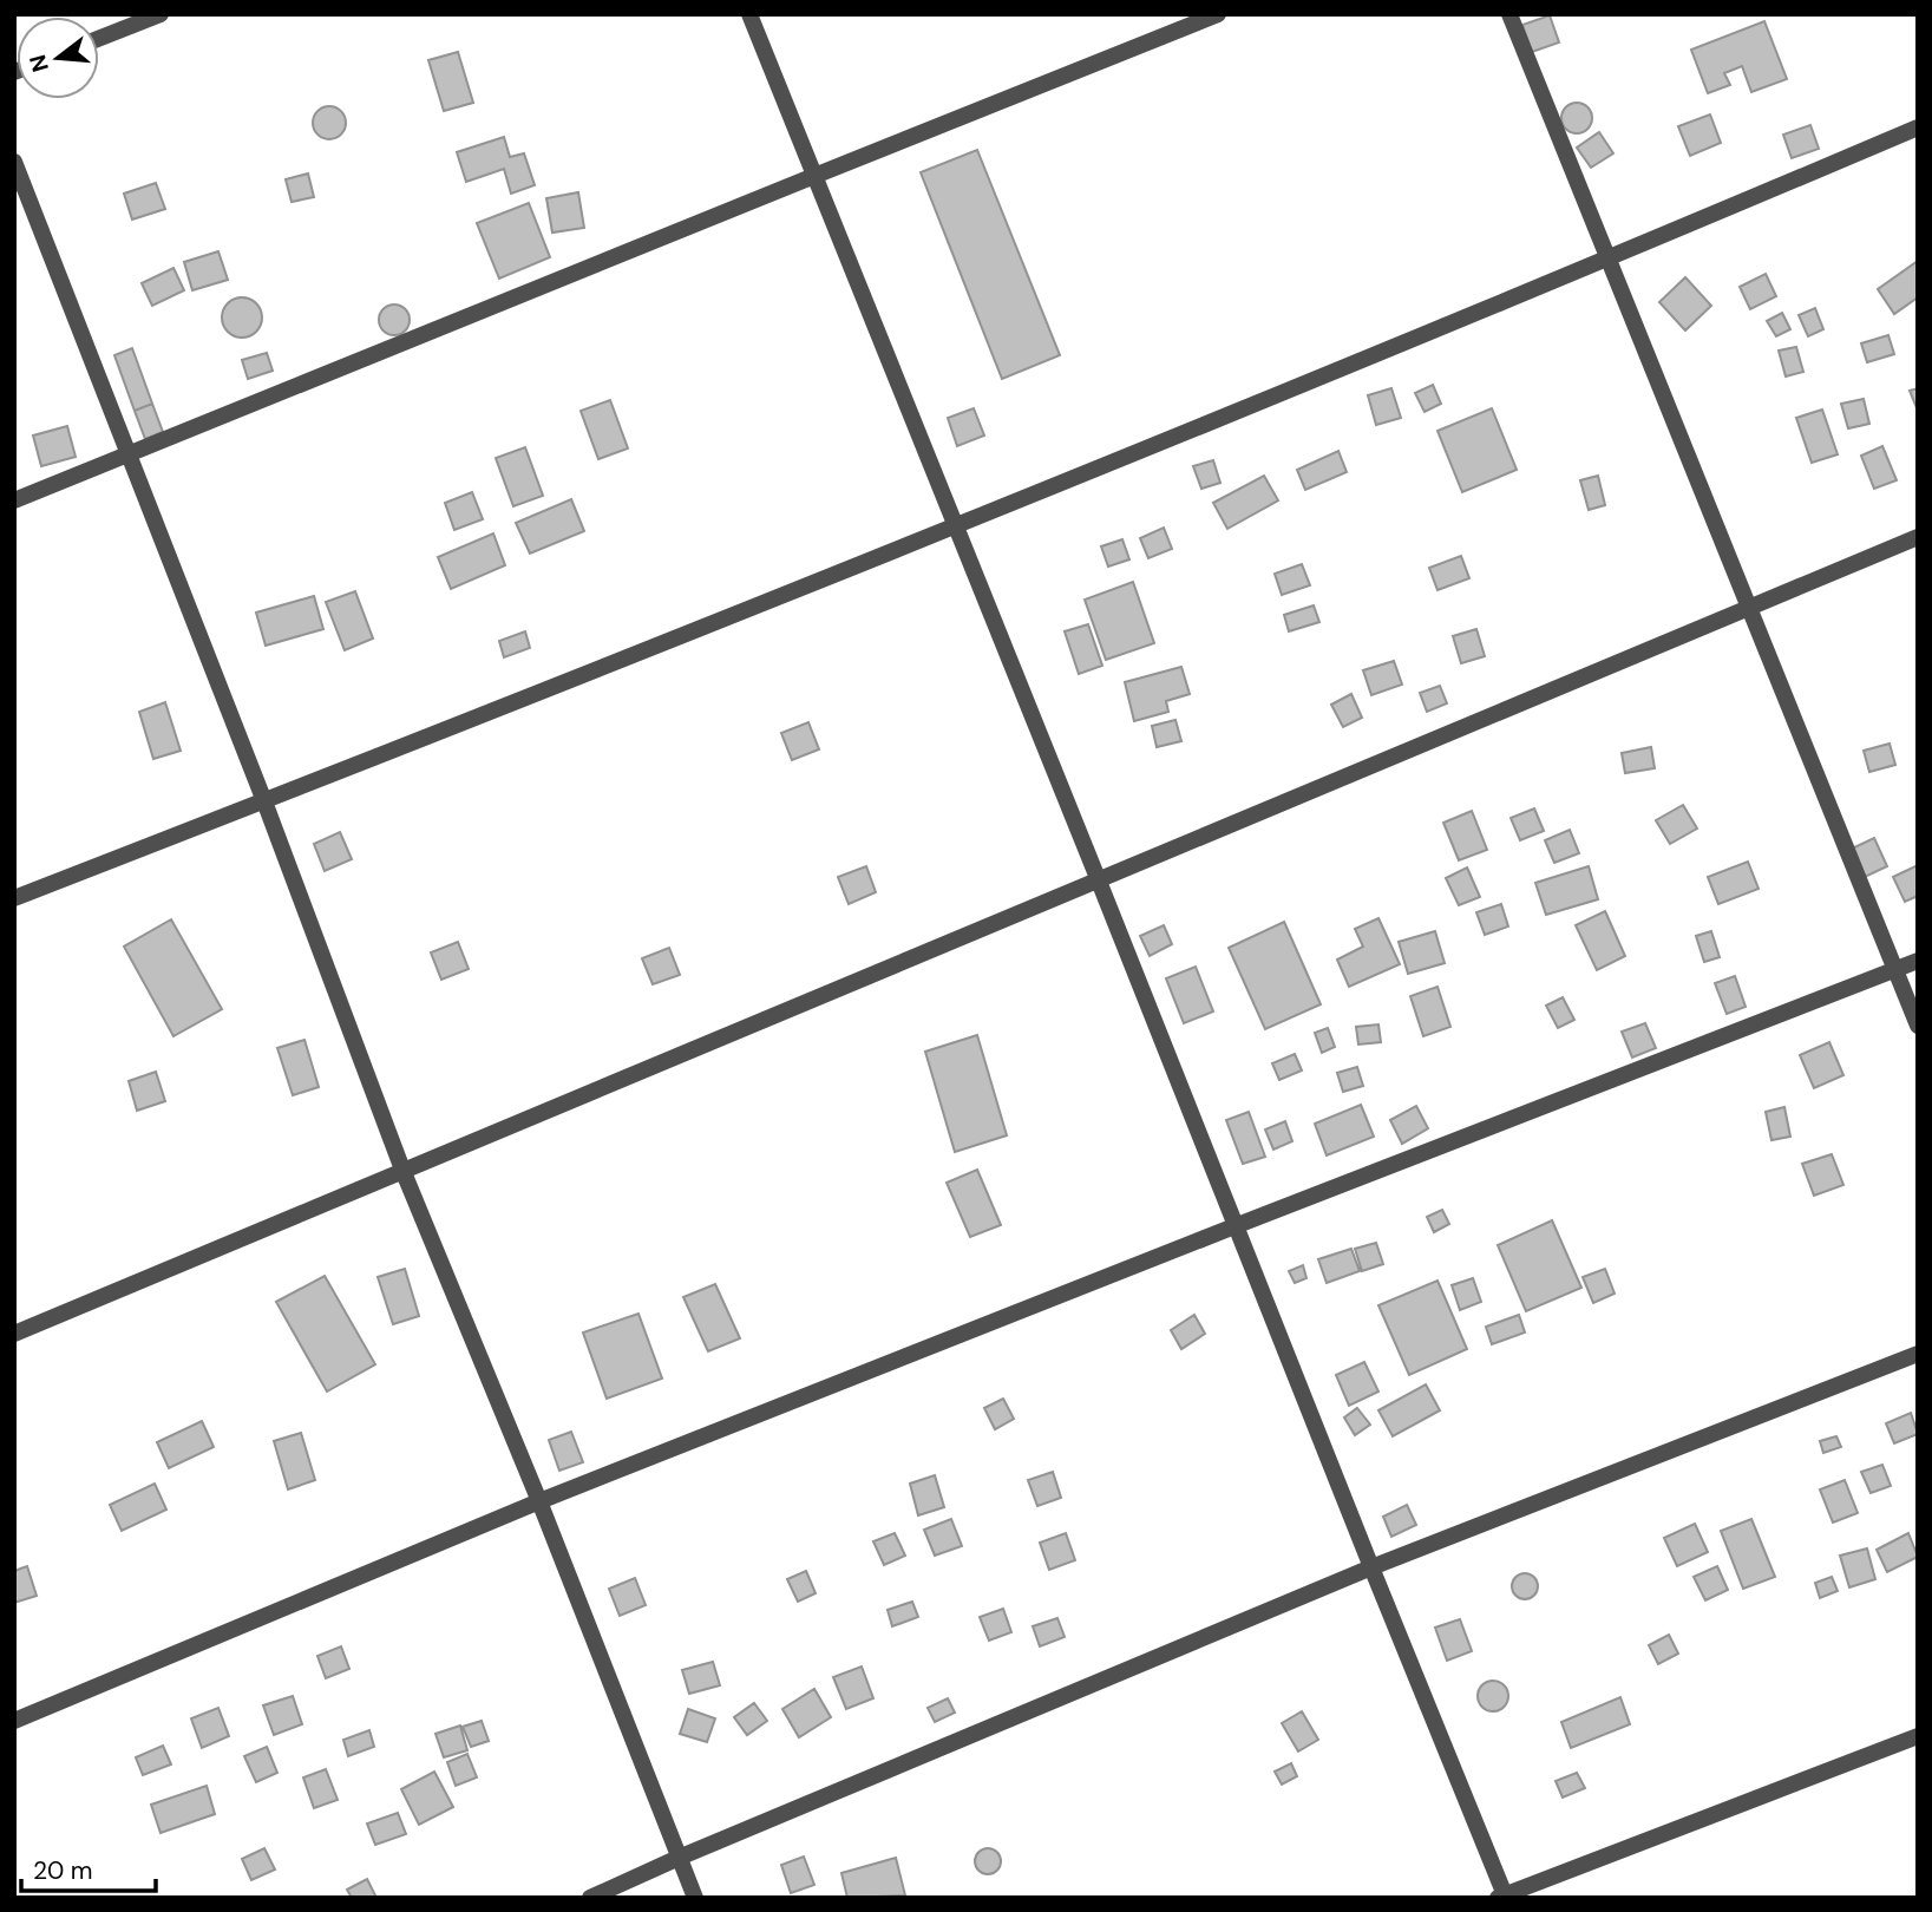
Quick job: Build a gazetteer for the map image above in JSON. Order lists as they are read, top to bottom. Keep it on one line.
{"scale_bar":"20 m","north":"left"}
